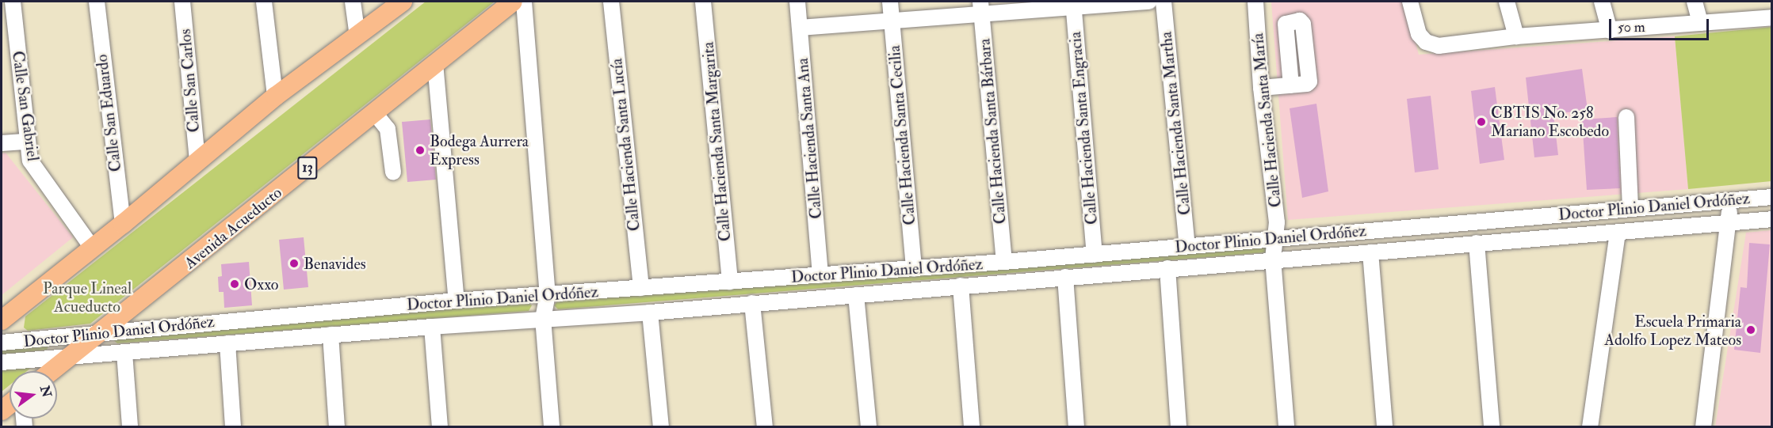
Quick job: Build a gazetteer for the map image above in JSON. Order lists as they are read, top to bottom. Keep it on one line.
{"streets":{"main road":["13","Avenida Acueducto"],"street":["Calle San Carlos","Calle San Gabriel","Calle San Eduardo","Calle Hacienda Santa María","Calle Hacienda Santa Martha","Calle Hacienda Santa Engracia","Calle Hacienda Santa Bárbara","Calle Hacienda Santa Cecilia","Calle Hacienda Santa Ana","Calle Hacienda Santa Margarita","Calle Hacienda Santa Lucía","Doctor Plinio Daniel Ordóñez"]},"crossings":[["Calle Hacienda Santa María","Doctor Plinio Daniel Ordóñez"],["Calle Hacienda Santa Martha","Doctor Plinio Daniel Ordóñez"],["Calle Hacienda Santa Engracia","Doctor Plinio Daniel Ordóñez"],["Calle Hacienda Santa Bárbara","Doctor Plinio Daniel Ordóñez"],["Calle Hacienda Santa Cecilia","Doctor Plinio Daniel Ordóñez"],["Calle Hacienda Santa Ana","Doctor Plinio Daniel Ordóñez"],["Calle Hacienda Santa Margarita","Doctor Plinio Daniel Ordóñez"],["Calle Hacienda Santa Lucía","Doctor Plinio Daniel Ordóñez"],["Doctor Plinio Daniel Ordóñez","Avenida Acueducto"]],"parks":["Parque Lineal Acueducto"],"places":["CBTIS No. 258 Mariano Escobedo","Bodega Aurrera Express","Benavides","Oxxo","Escuela Primaria Adolfo Lopez Mateos"],"scale_bar":"50 m","north":"right"}
